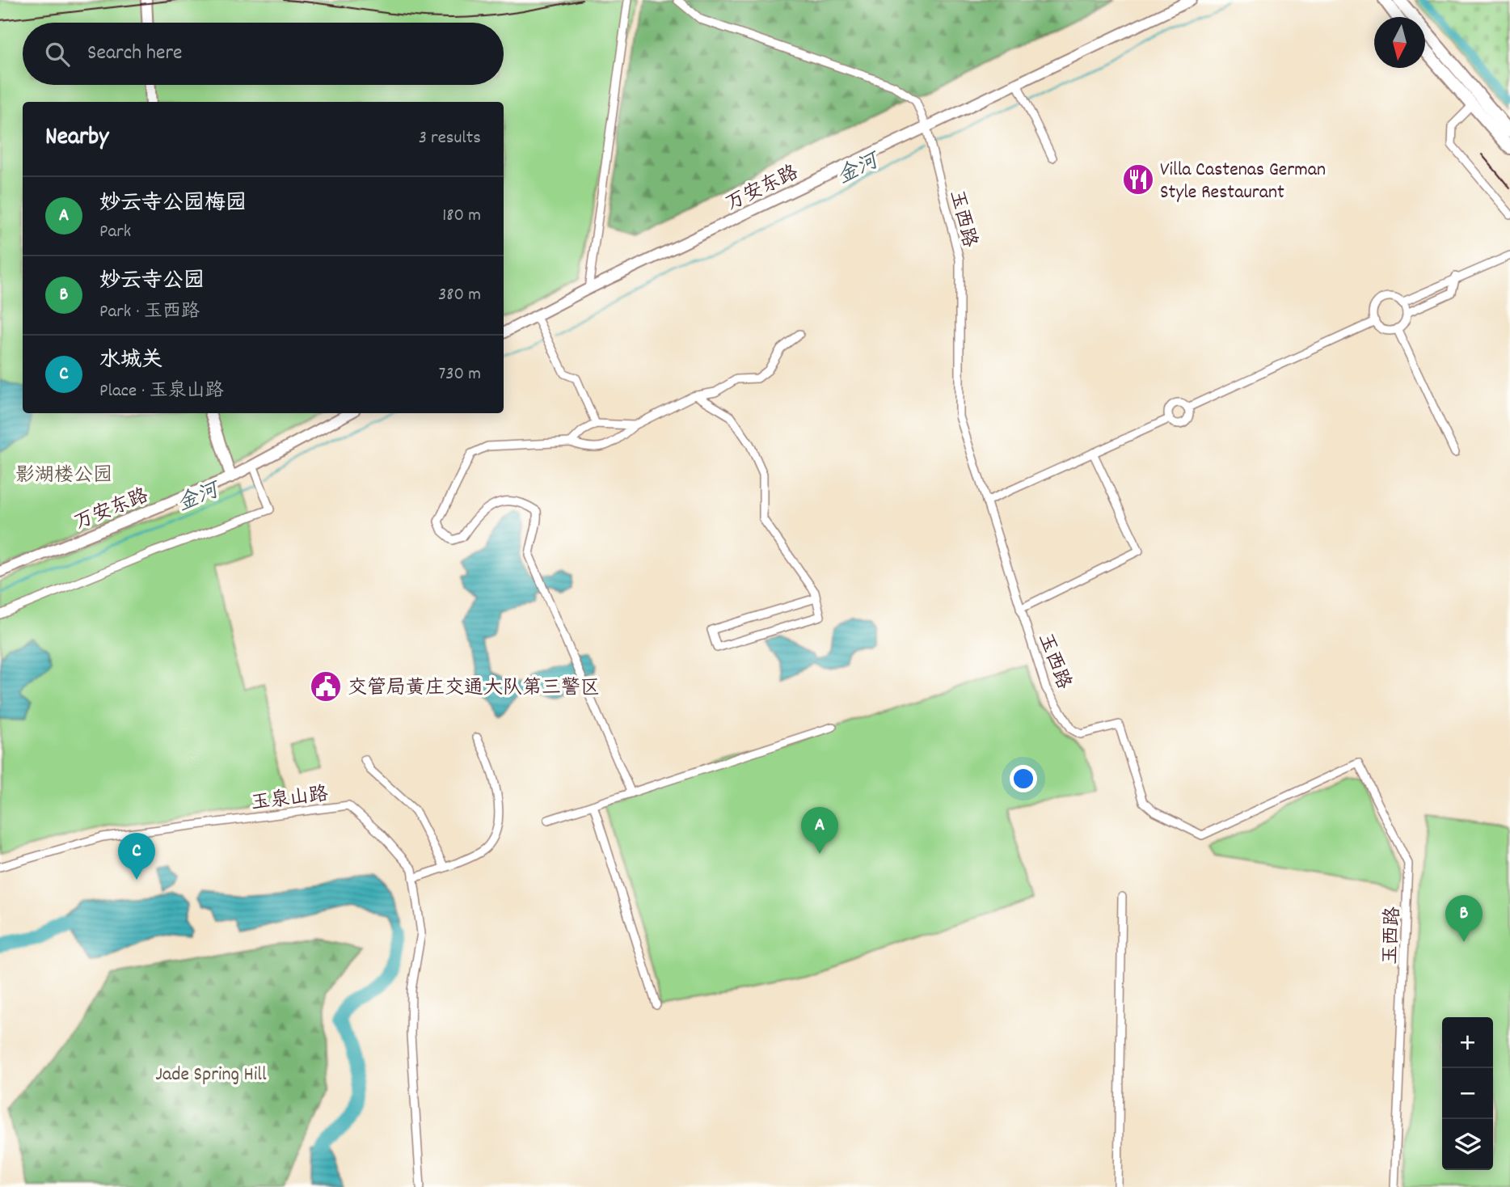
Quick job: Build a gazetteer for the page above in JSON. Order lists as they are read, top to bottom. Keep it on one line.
{"streets":{"street":["万安东路","玉西路","玉泉山路"]},"crossings":[["万安东路","玉西路"]],"water":["金河"],"parks":["影湖楼公园","Jade Spring Hill"],"places":{"restaurant":["Villa Castenas German Style Restaurant"],"public building":["交管局黄庄交通大队第三警区"]},"north":"bottom","page":{"search":"Search here","heading":["Nearby","3 results"],"list":[{"mark":"A","name":"妙云寺公园梅园","note":"Park","value":"180 m"},{"mark":"B","name":"妙云寺公园","note":"Park · 玉西路","value":"380 m"},{"mark":"C","name":"水城关","note":"Place · 玉泉山路","value":"730 m"}],"pins":["A","C","B"],"map_buttons":["+","−"]}}
